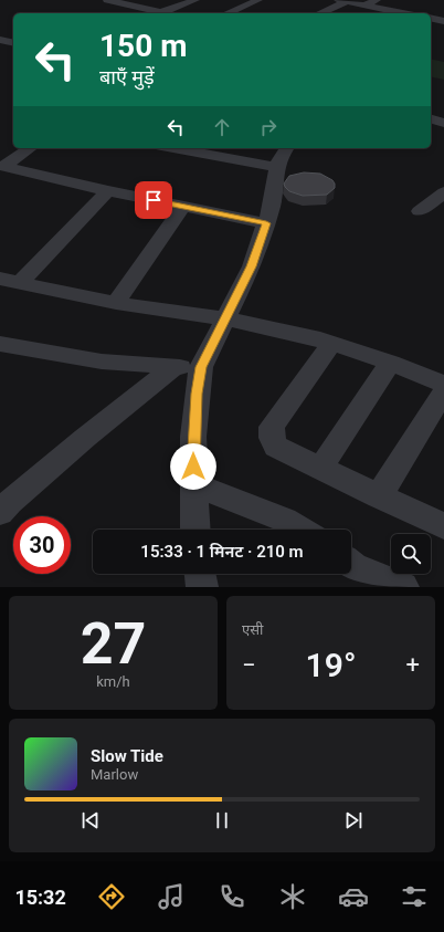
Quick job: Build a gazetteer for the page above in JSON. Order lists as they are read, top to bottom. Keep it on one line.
{"page":{"turn":["150 m","बाएँ मुड़ें"],"limit":"30","trip":"15:33 · 1 मिनट · 210 m","tile":[["27","km/h"],"एसी"],"heat":["−","19°","+"],"song":["Slow Tide","Marlow"],"tabs":"15:32"}}
